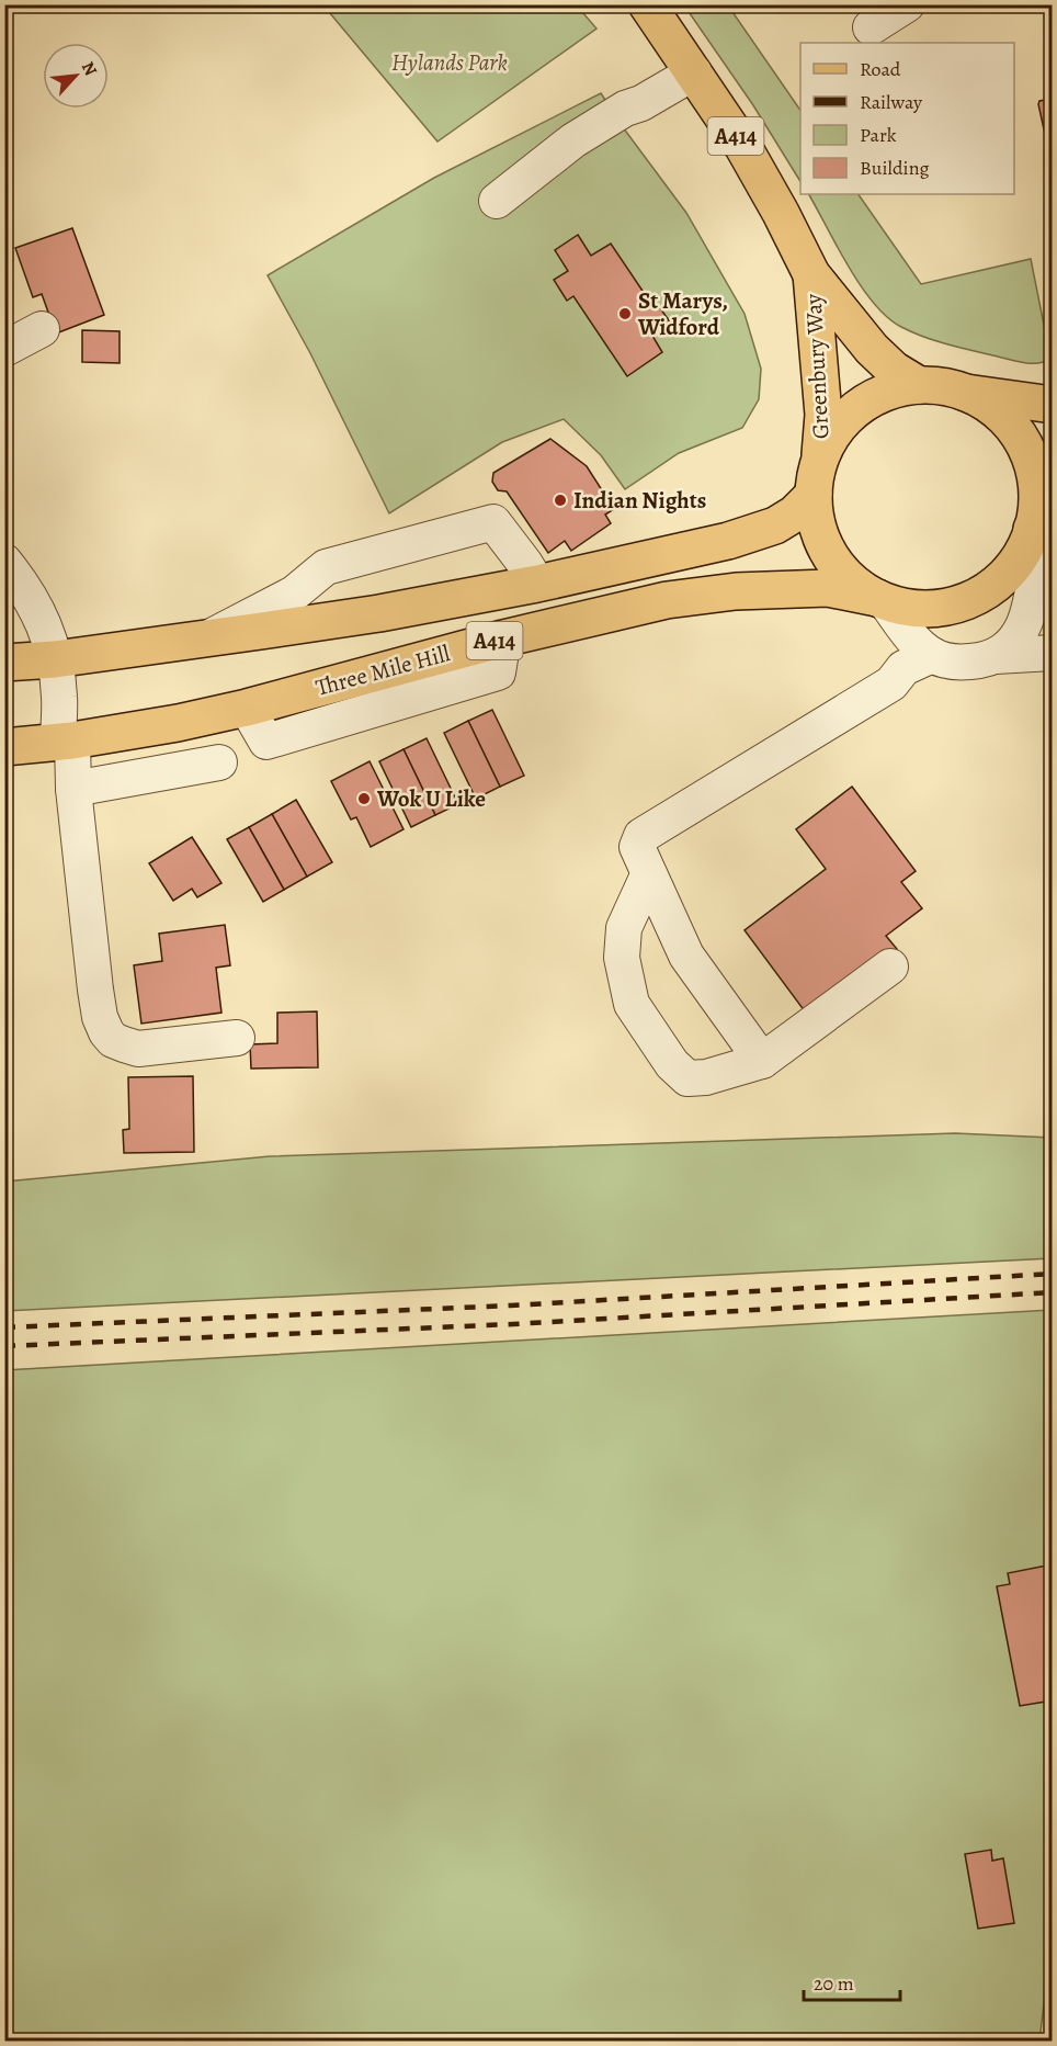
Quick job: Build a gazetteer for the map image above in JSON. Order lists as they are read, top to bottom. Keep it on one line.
{"streets":{"main road":["A414","Greenbury Way","Three Mile Hill"]},"crossings":[["A414","Greenbury Way"],["A414","Three Mile Hill"],["Greenbury Way","Three Mile Hill"]],"parks":["Hylands Park"],"places":["St Marys, Widford","Indian Nights","Wok U Like"],"legend":["Road","Railway","Park","Building"],"scale_bar":"20 m","north":"top right"}
